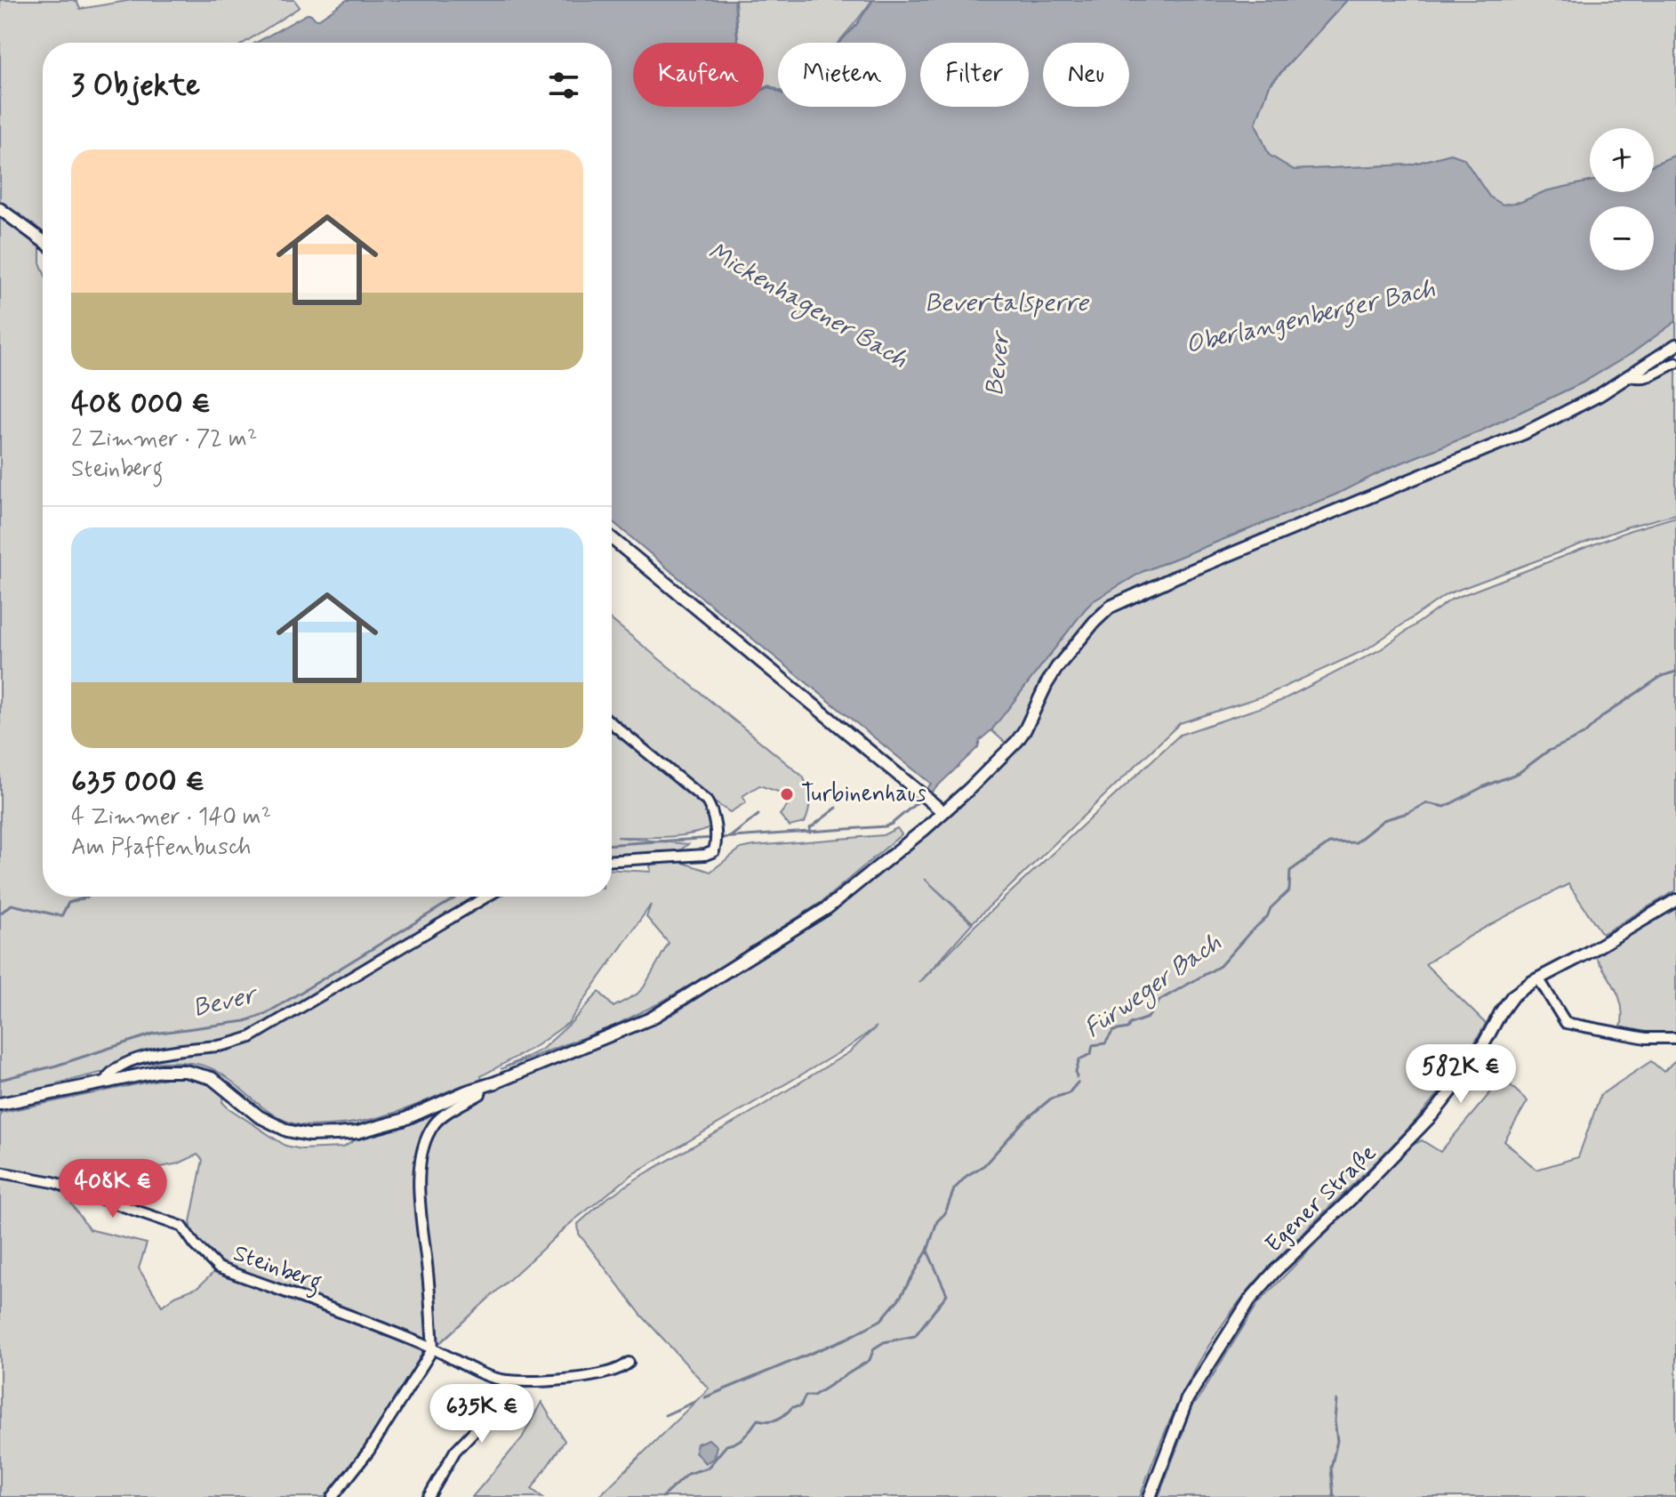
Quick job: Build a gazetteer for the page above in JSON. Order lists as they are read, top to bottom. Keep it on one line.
{"streets":{"street":["Egener Straße","Steinberg"]},"water":["Bevertalsperre","Mickenhagener Bach","Oberlangenberger Bach","Bever","Fürweger Bach"],"places":["Turbinenhaus"],"page":{"chip":["Kaufen","Mieten","Filter","Neu"],"heading":"3 Objekte","map_buttons":["+","−"],"list":[{"name":"408 000 €","note":"2 Zimmer · 72 m² · Steinberg"},{"name":"635 000 €","note":"4 Zimmer · 140 m² · Am Pfaffenbusch"}],"price":["582K €","408K €","635K €"]}}
